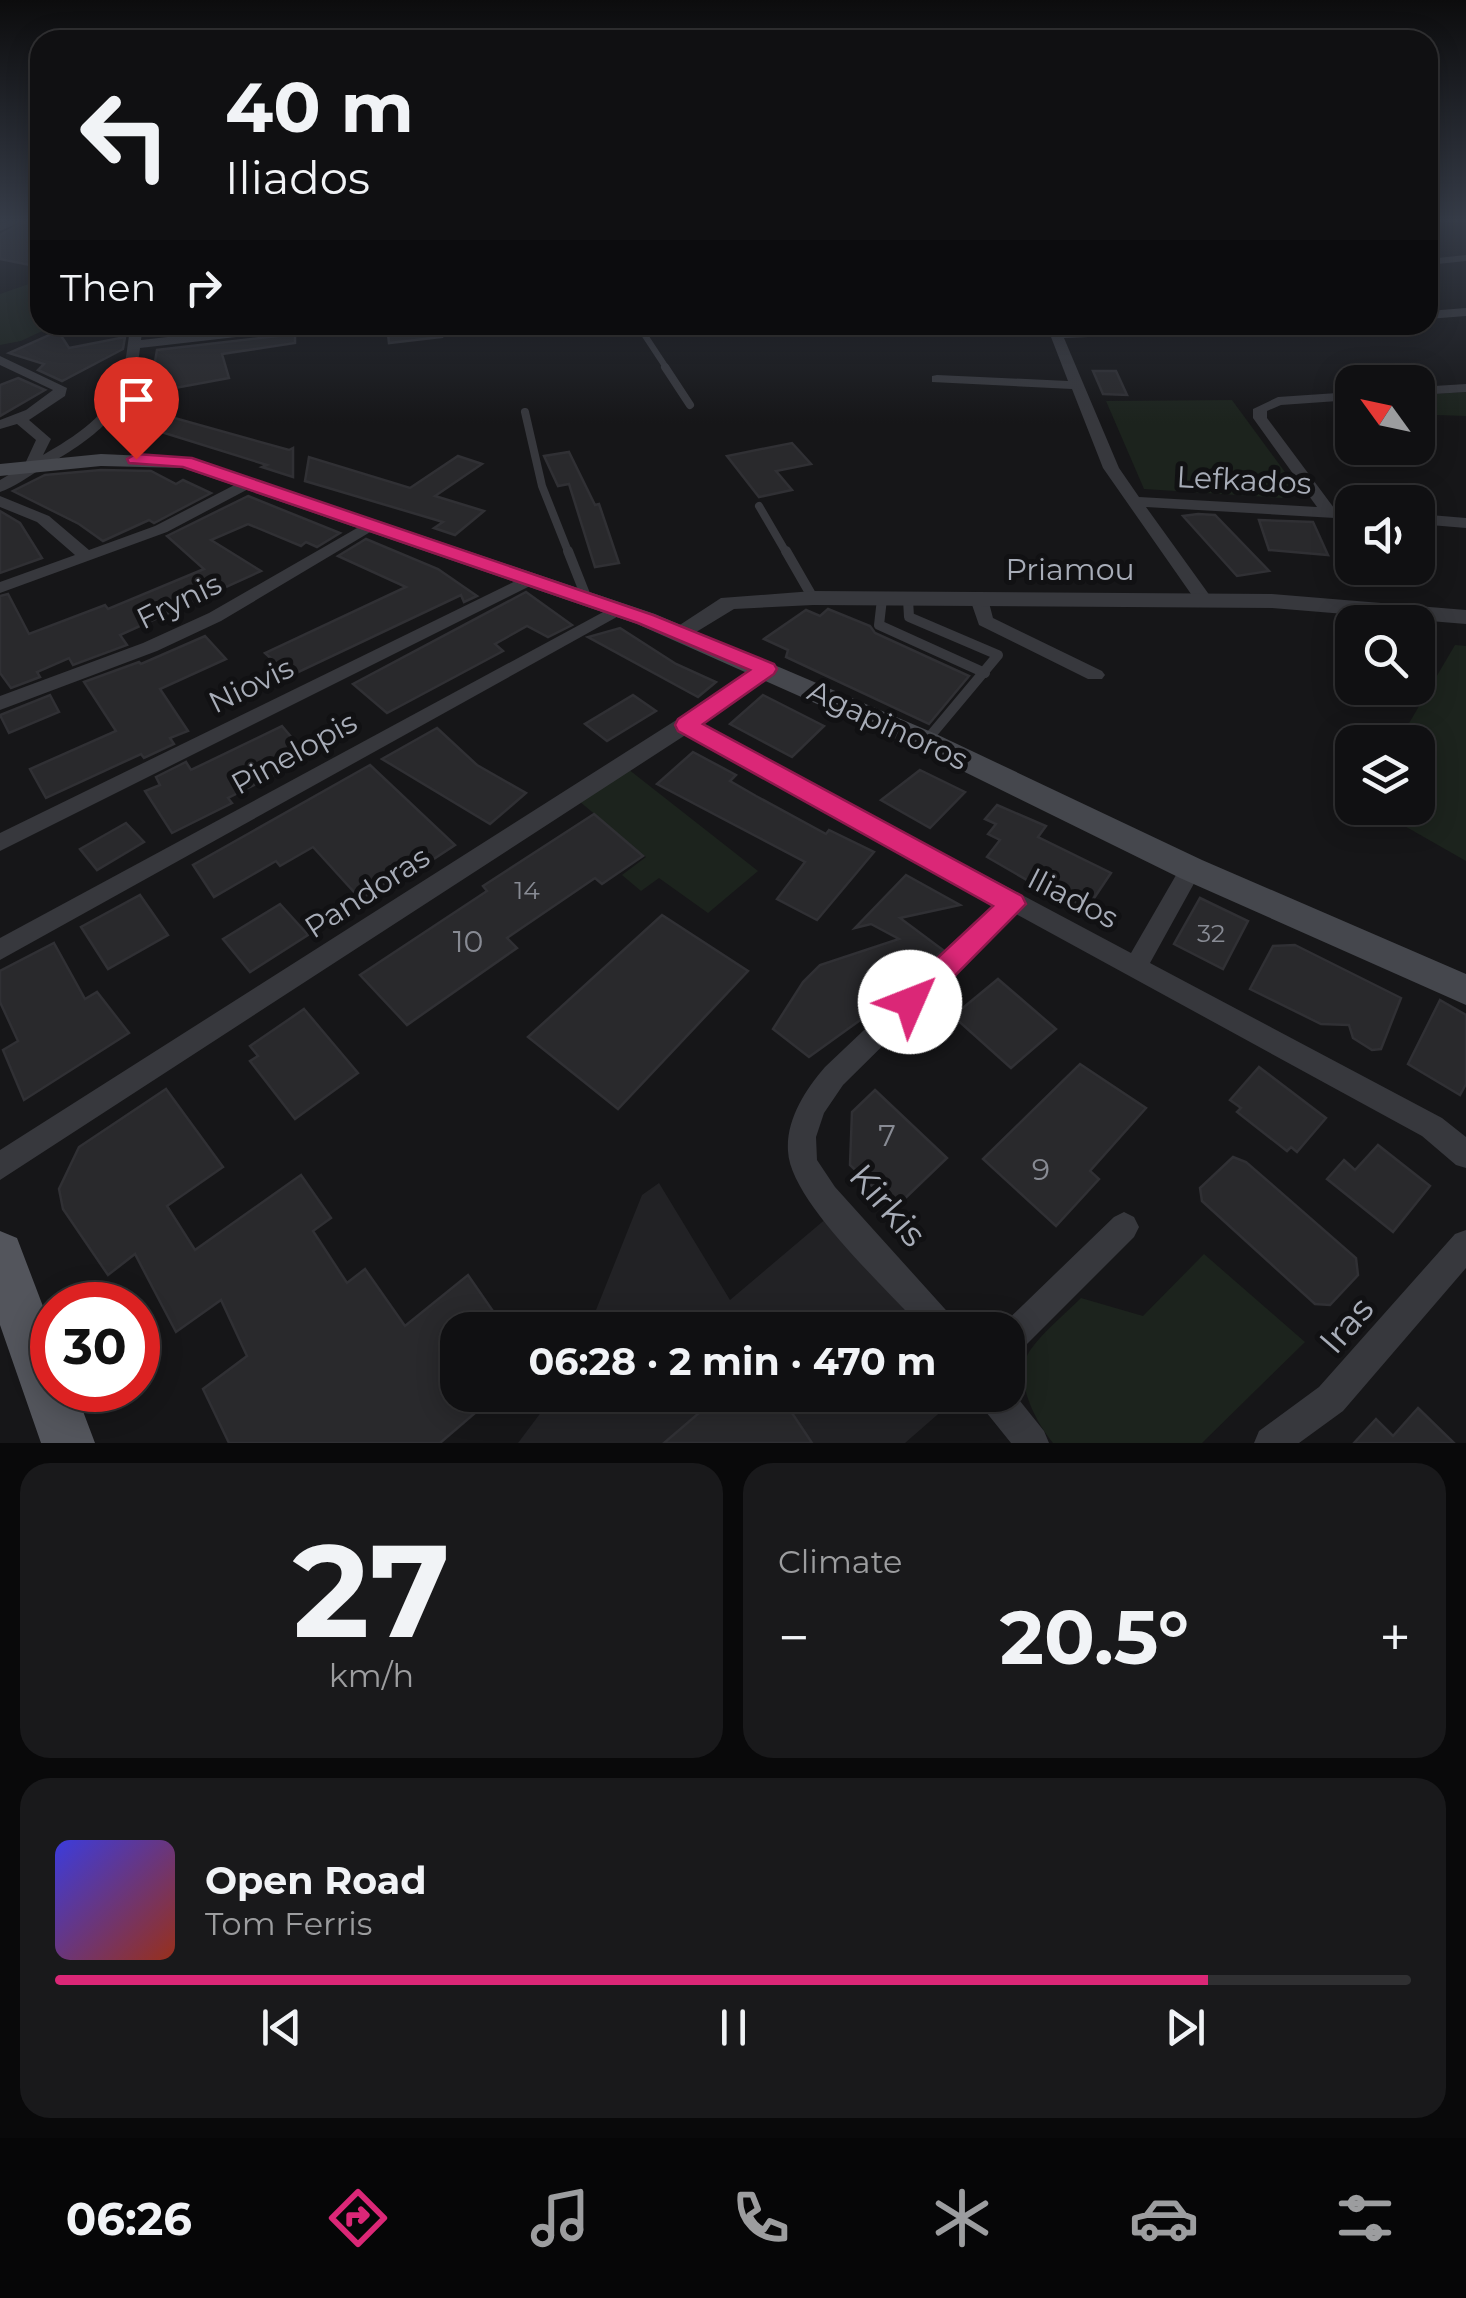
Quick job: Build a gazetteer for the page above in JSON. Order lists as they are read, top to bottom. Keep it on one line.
{"streets":{"main road":["Agapinoros"],"street":["Lefkados","Priamou","Frynis","Niovis","Pinelopis","Pandoras","Iliados","Kirkis","Iras"]},"crossings":[["Priamou","Agapinoros"],["Frynis","Agapinoros"],["Niovis","Agapinoros"],["Agapinoros","Pinelopis"],["Agapinoros","Pandoras"],["Pandoras","Iliados"],["Iliados","Kirkis"]],"house_numbers":["14","32","10","7","9"],"north":"top left","page":{"turn":["40 m","Iliados"],"then":"Then","limit":"30","trip":"06:28 · 2 min · 470 m","tile":[["27","km/h"],"Climate"],"heat":["−","20.5°","+"],"song":["Open Road","Tom Ferris"],"tabs":"06:26"}}
